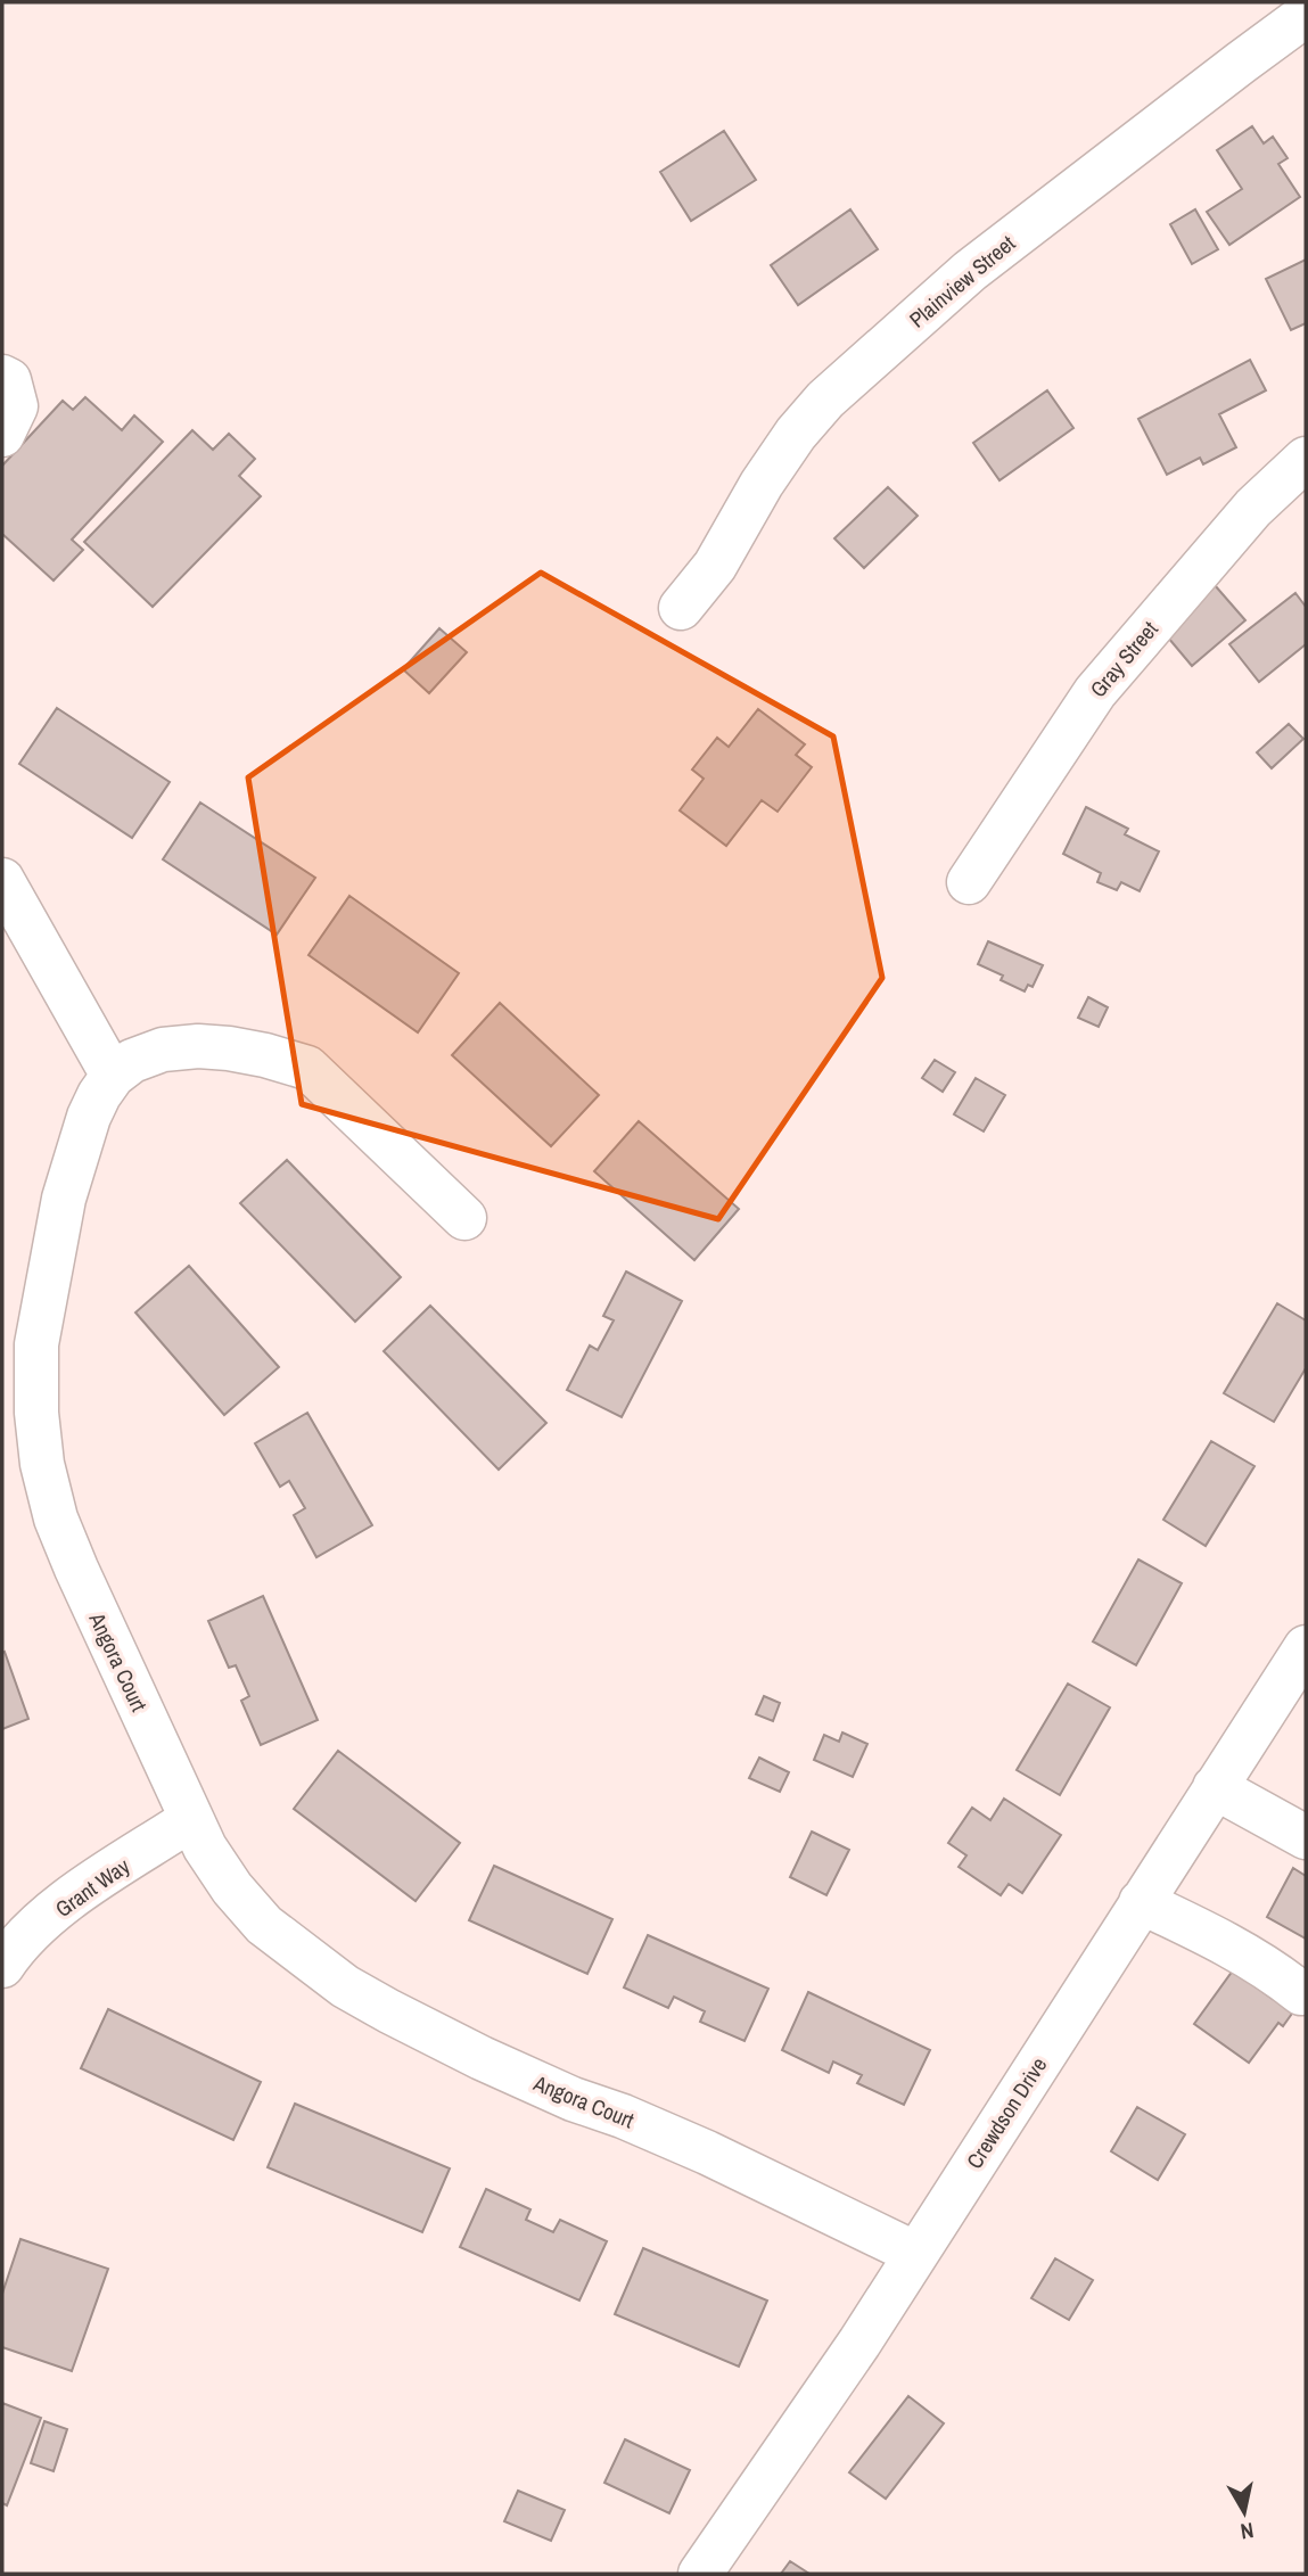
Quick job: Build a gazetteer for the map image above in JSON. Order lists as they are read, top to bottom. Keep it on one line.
{"streets":{"street":["Plainview Street","Gray Street","Angora Court","Grant Way","Crewdson Drive"]},"crossings":[["Angora Court","Grant Way"],["Angora Court","Crewdson Drive"]],"north":"bottom"}
